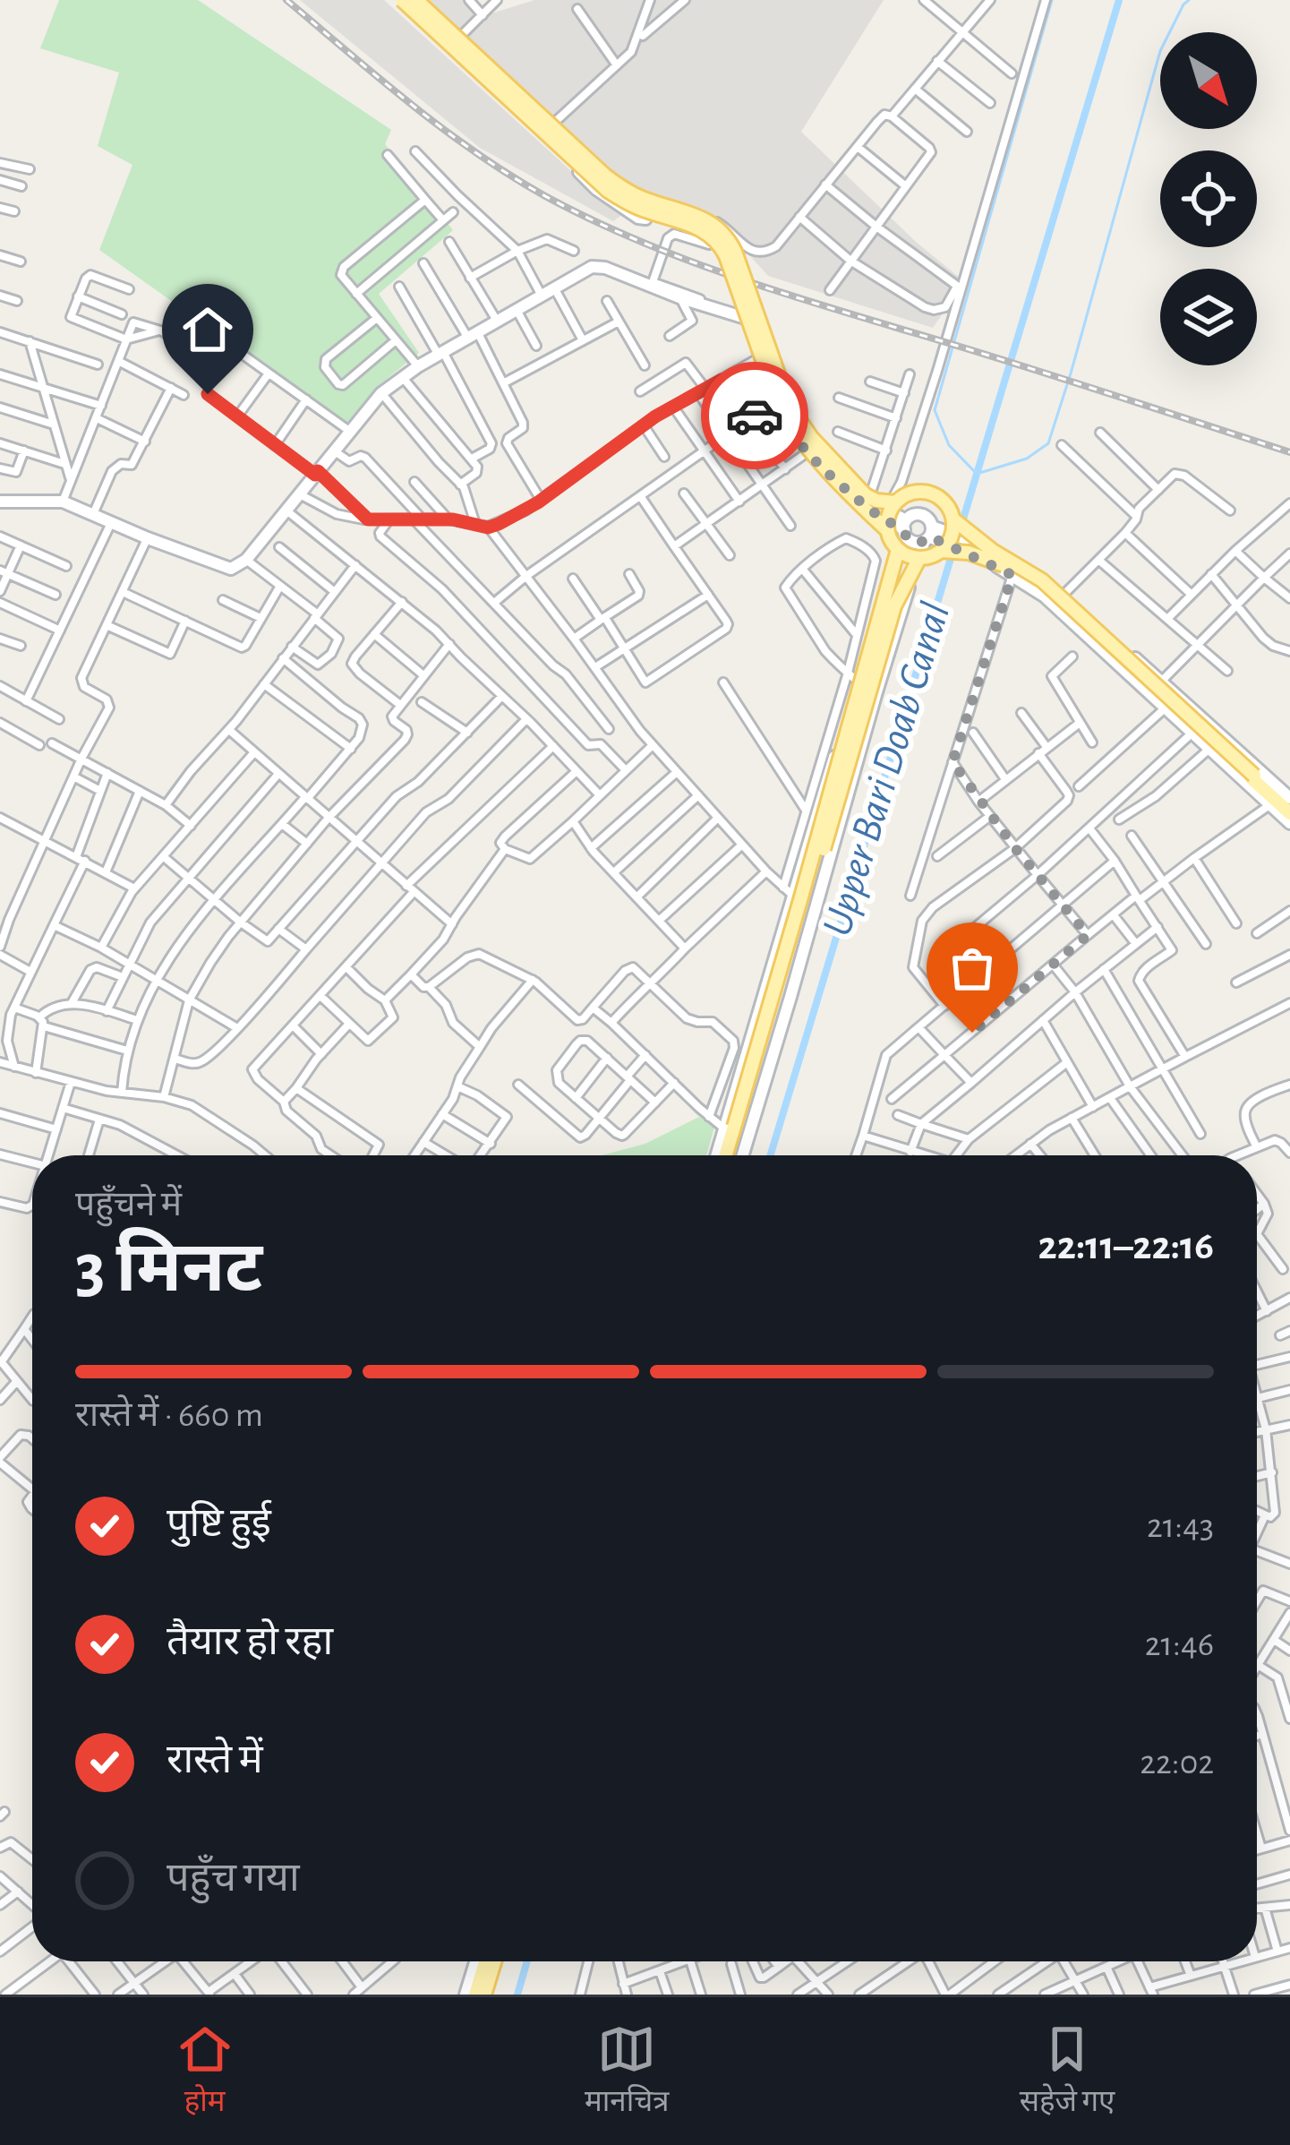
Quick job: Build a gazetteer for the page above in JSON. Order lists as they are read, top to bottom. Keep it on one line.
{"water":["Upper Bari Doab Canal"],"north":"bottom right","page":{"heading":["3 मिनट","पहुँचने में","22:11–22:16"],"bar":"रास्ते में · 660 m","list":[["पुष्टि हुई","21:43"],["तैयार हो रहा","21:46"],["रास्ते में","22:02"],"पहुँच गया"],"tabs":["होम","मानचित्र","सहेजे गए"]}}
